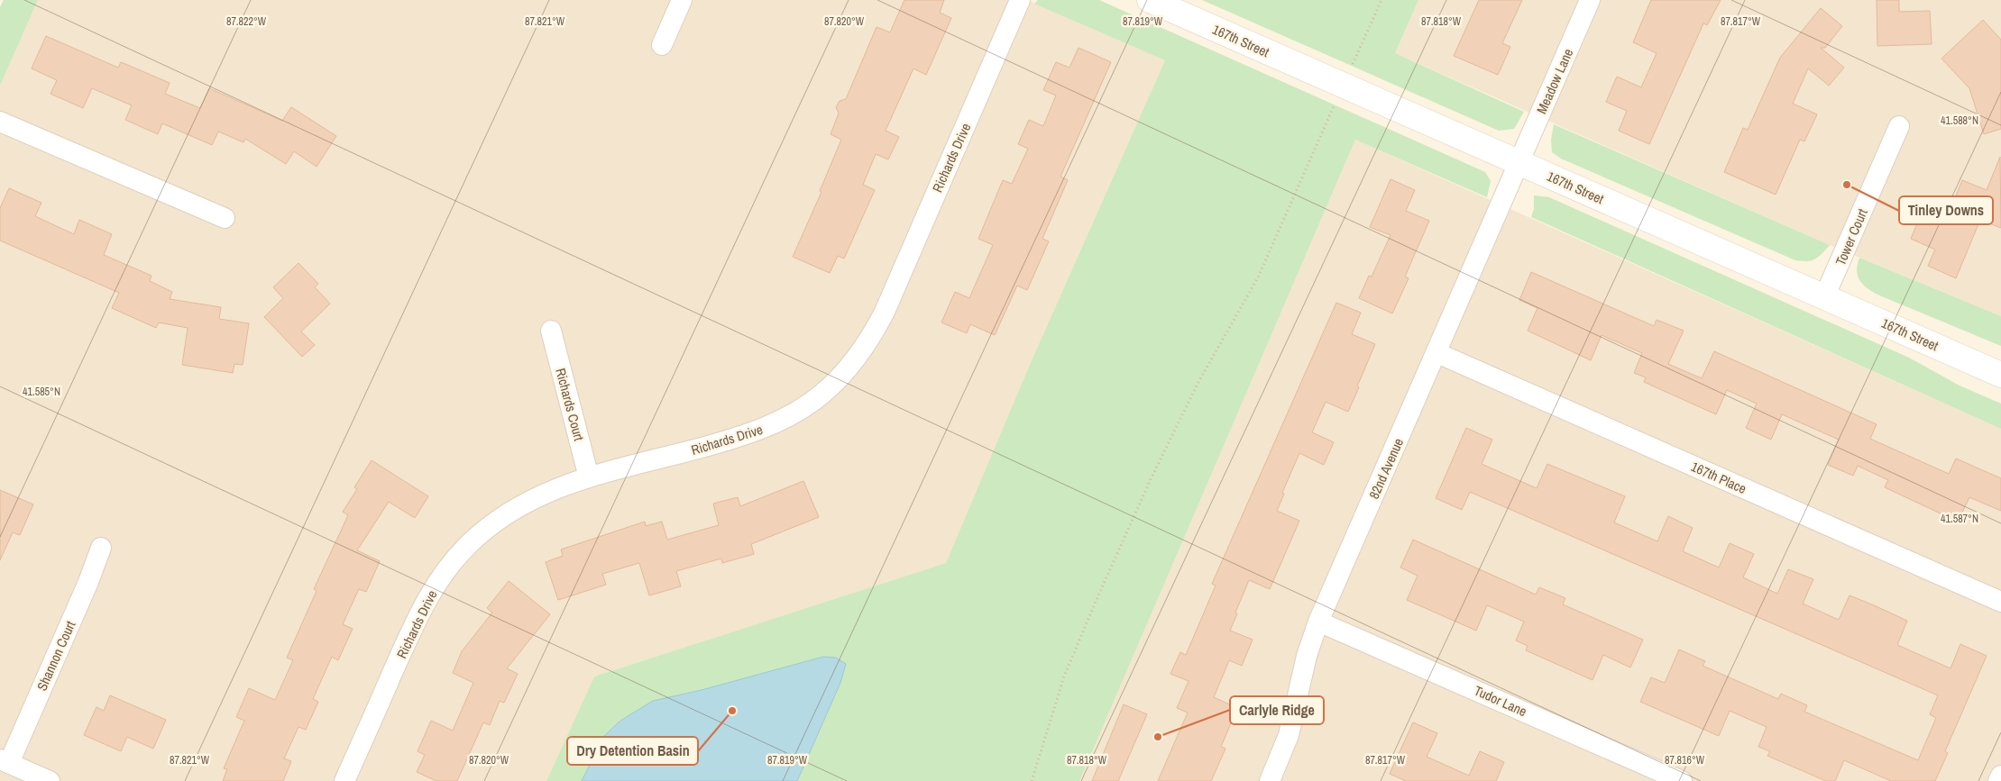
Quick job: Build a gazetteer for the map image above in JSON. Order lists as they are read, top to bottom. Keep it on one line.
{"streets":{"street":["167th Street","Meadow Lane","Richards Drive","Tower Court","Richards Court","82nd Avenue","167th Place","Shannon Court","Tudor Lane"]},"crossings":[["167th Street","Meadow Lane"],["167th Street","Tower Court"],["167th Street","82nd Avenue"],["Meadow Lane","82nd Avenue"],["Richards Drive","Richards Court"],["82nd Avenue","167th Place"],["82nd Avenue","Tudor Lane"]],"places":["Tinley Downs","Dry Detention Basin","Carlyle Ridge"],"coordinates":["87.822°W","87.821°W","87.820°W","87.819°W","87.818°W","87.817°W","41.588°N","41.585°N","41.587°N","87.816°W"]}
